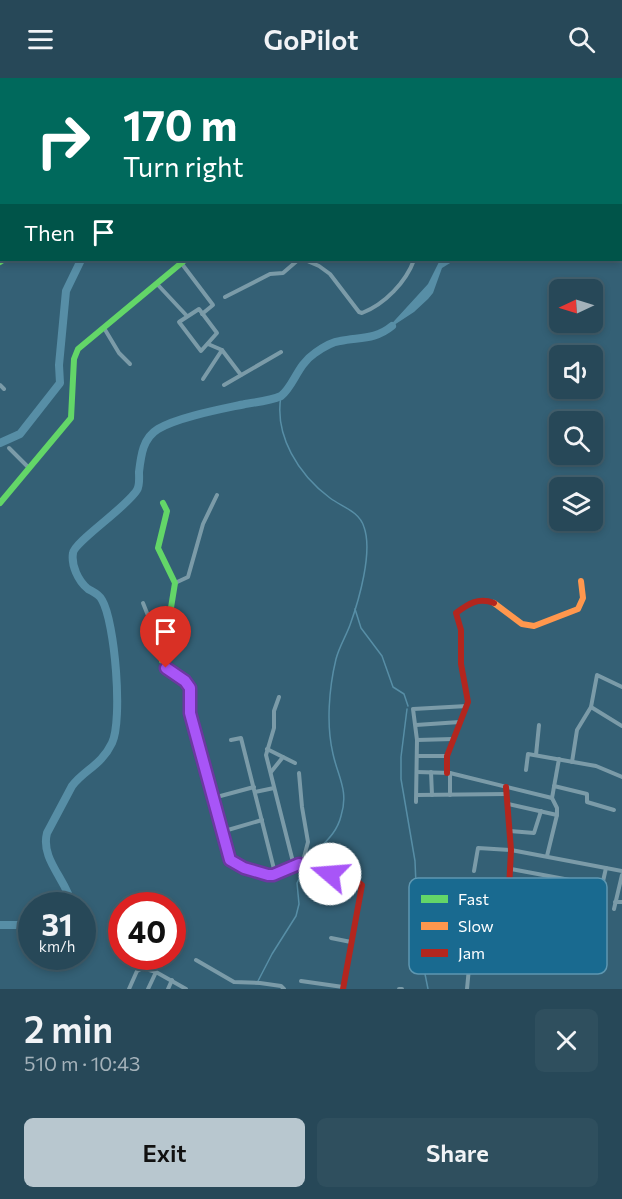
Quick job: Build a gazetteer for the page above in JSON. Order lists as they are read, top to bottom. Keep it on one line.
{"legend":["Fast","Slow","Jam"],"north":"left","page":{"header":"GoPilot","turn":["170 m","Turn right"],"then":"Then","speed":"31 km/h","limit":"40","heading":["2 min","510 m · 10:43"],"buttons":["Exit","Share"]}}
